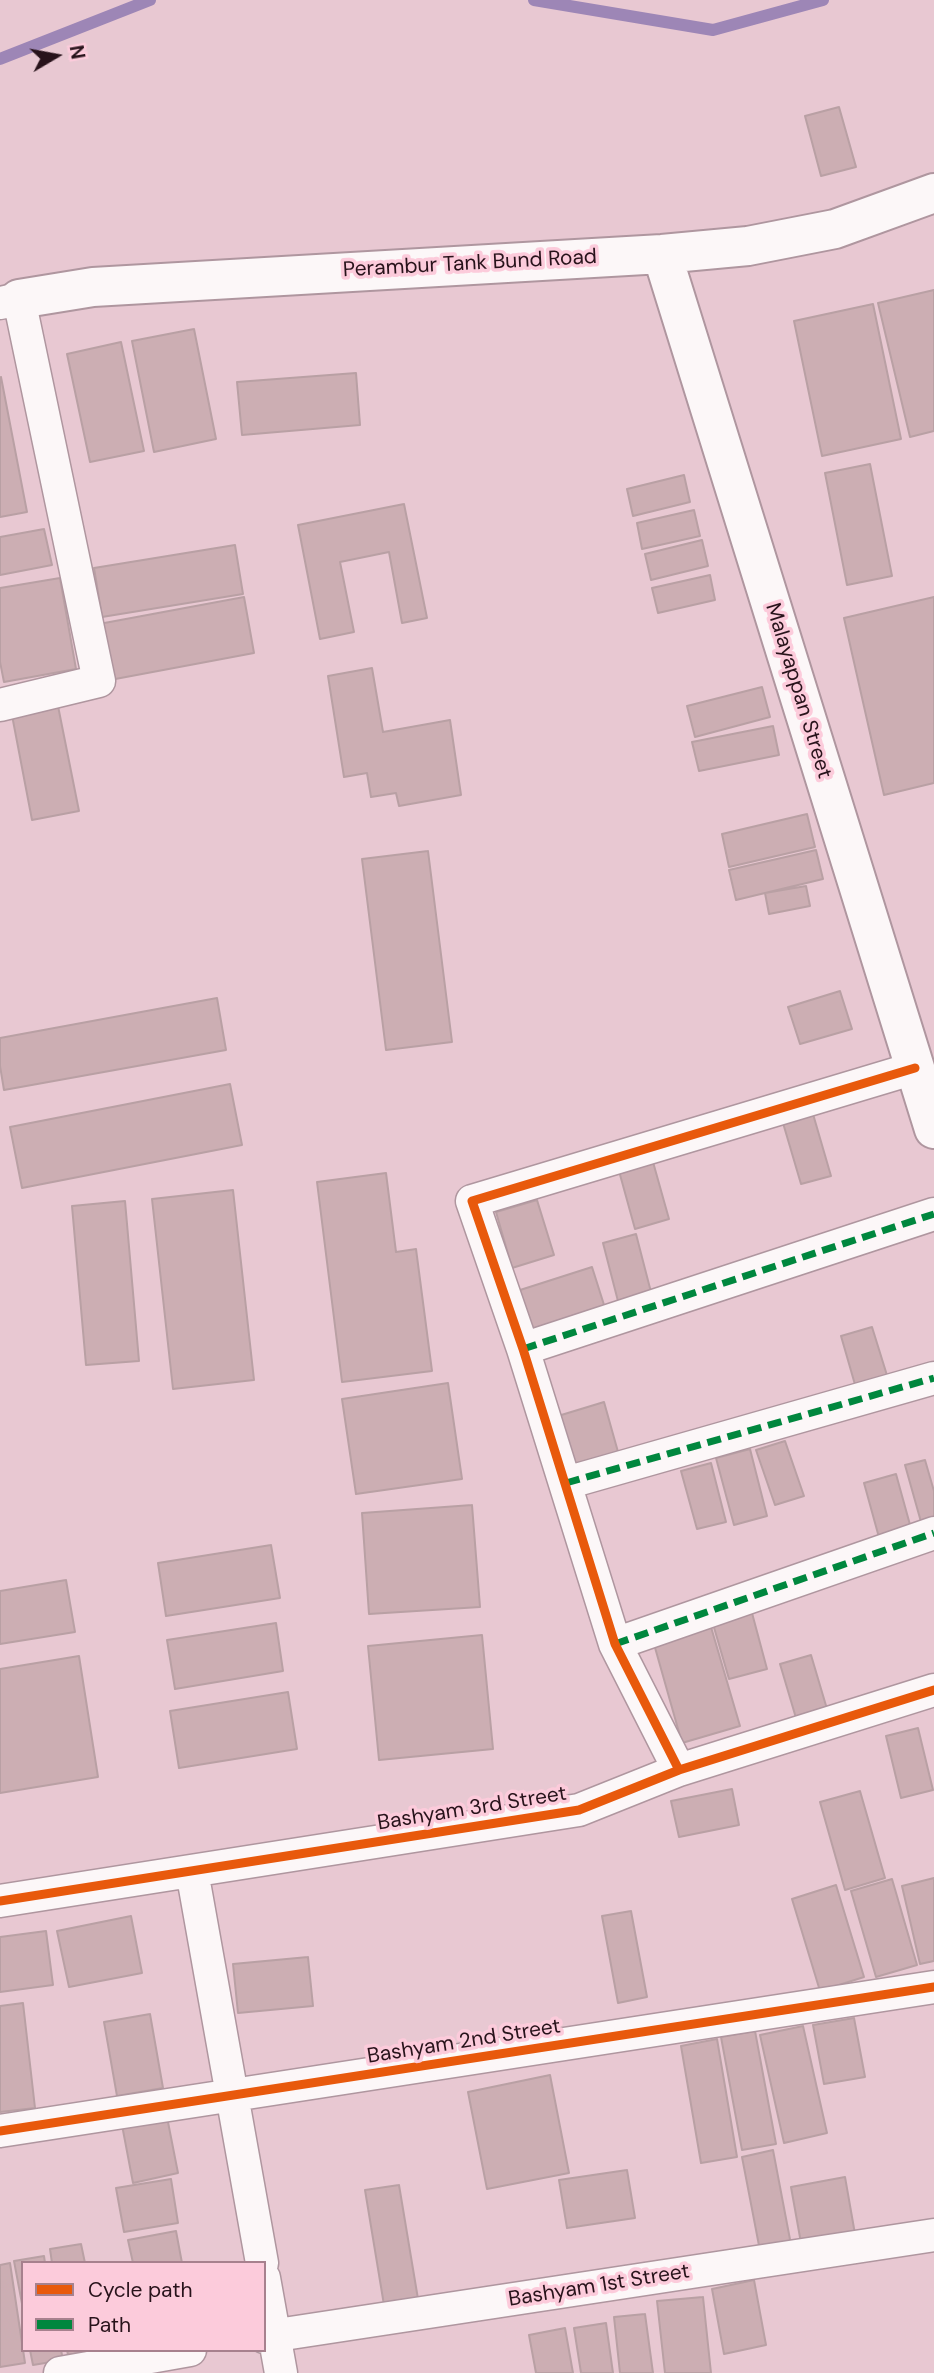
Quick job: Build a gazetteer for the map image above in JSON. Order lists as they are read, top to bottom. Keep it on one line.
{"streets":{"street":["Perambur Tank Bund Road","Malayappan Street","Bashyam 3rd Street","Bashyam 2nd Street","Bashyam 1st Street"]},"crossings":[["Perambur Tank Bund Road","Malayappan Street"]],"legend":["Cycle path","Path"],"north":"right"}
